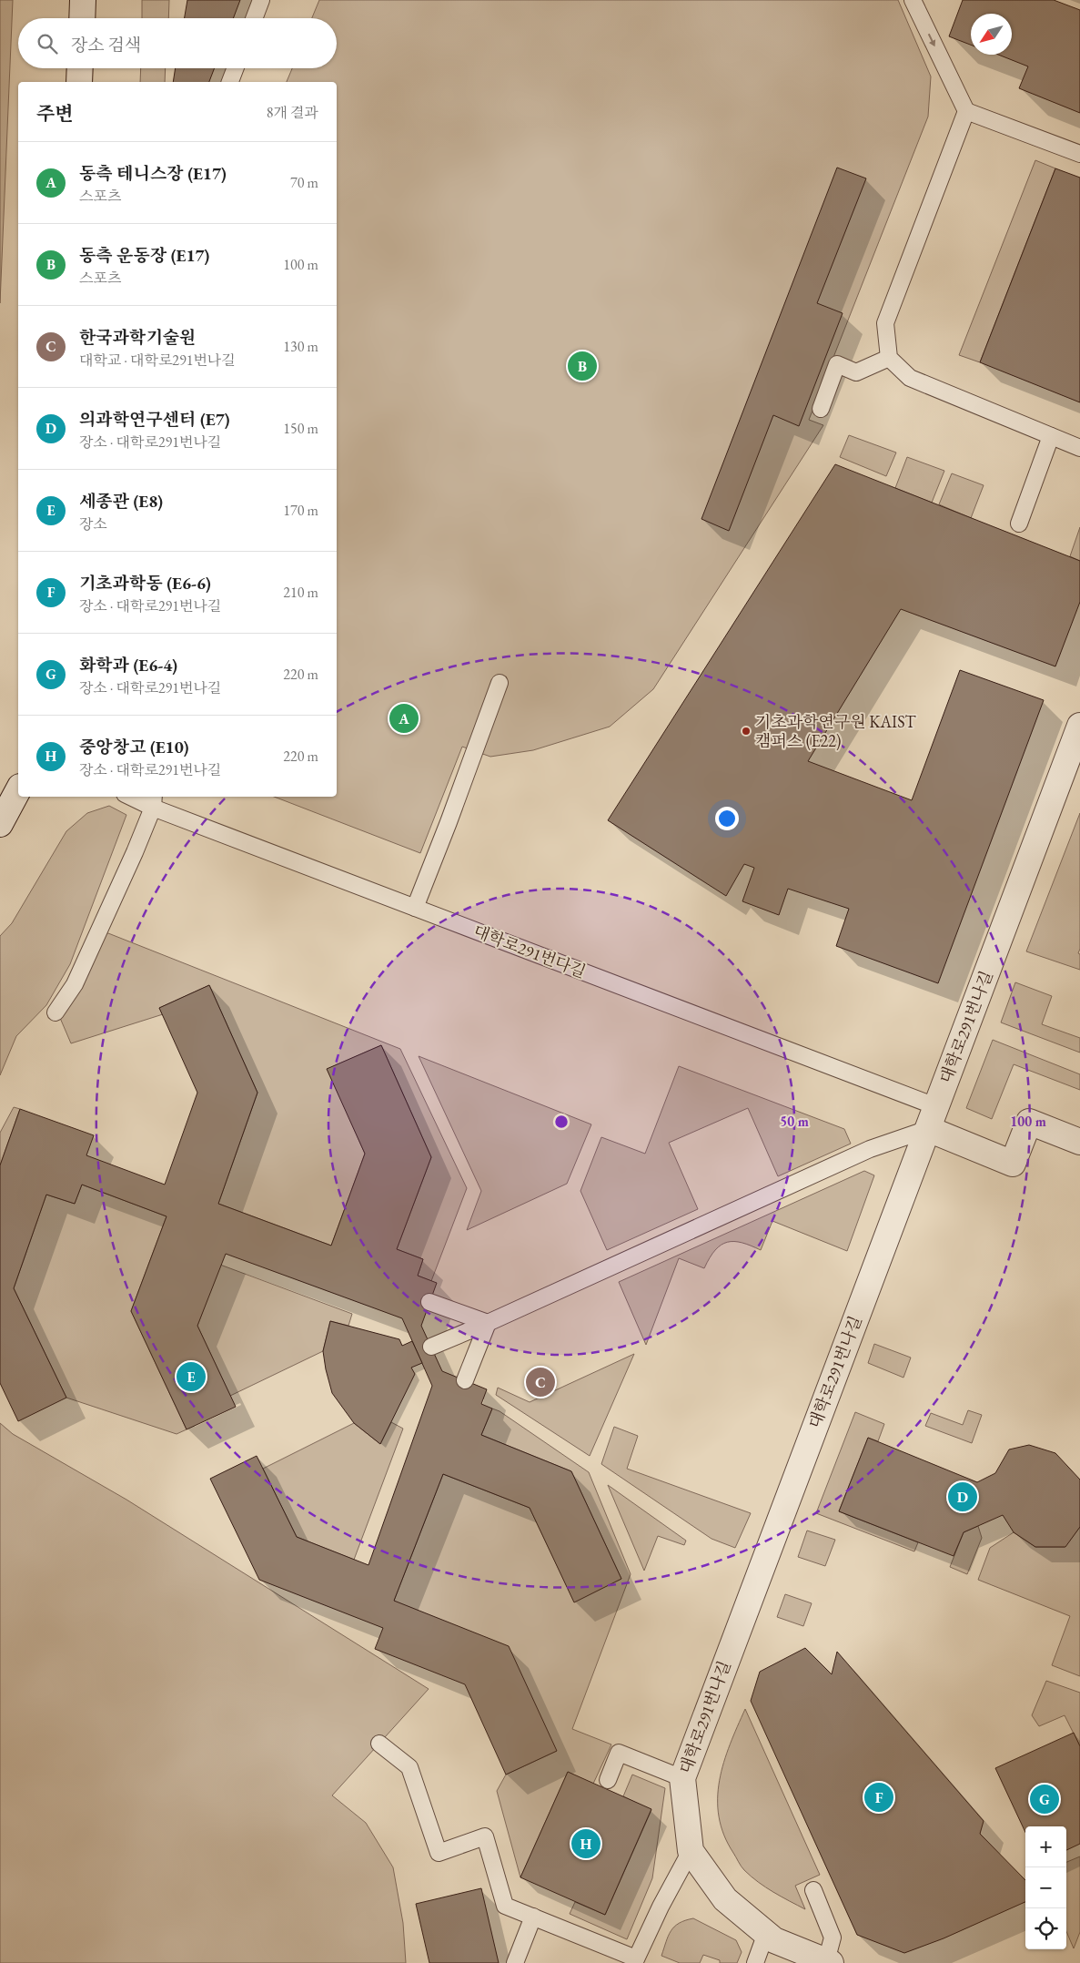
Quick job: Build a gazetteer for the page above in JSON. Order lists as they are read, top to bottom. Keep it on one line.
{"streets":{"street":["대학로291번다길","대학로291번나길"]},"crossings":[["대학로291번다길","대학로291번나길"]],"places":["기초과학연구원 KAIST 캠퍼스 (E22)"],"north":"bottom left","page":{"search":"장소 검색","heading":["주변","8개 결과"],"list":[{"mark":"A","name":"동측 테니스장 (E17)","note":"스포츠","value":"70 m"},{"mark":"B","name":"동측 운동장 (E17)","note":"스포츠","value":"100 m"},{"mark":"C","name":"한국과학기술원","note":"대학교 · 대학로291번나길","value":"130 m"},{"mark":"D","name":"의과학연구센터 (E7)","note":"장소 · 대학로291번나길","value":"150 m"},{"mark":"E","name":"세종관 (E8)","note":"장소","value":"170 m"},{"mark":"F","name":"기초과학동 (E6-6)","note":"장소 · 대학로291번나길","value":"210 m"},{"mark":"G","name":"화학과 (E6-4)","note":"장소 · 대학로291번나길","value":"220 m"},{"mark":"H","name":"중앙창고 (E10)","note":"장소 · 대학로291번나길","value":"220 m"}],"pins":["B","A","E","C","D","F","G","H"],"map_buttons":["+","−"]},"rings":["50 m","100 m"]}
